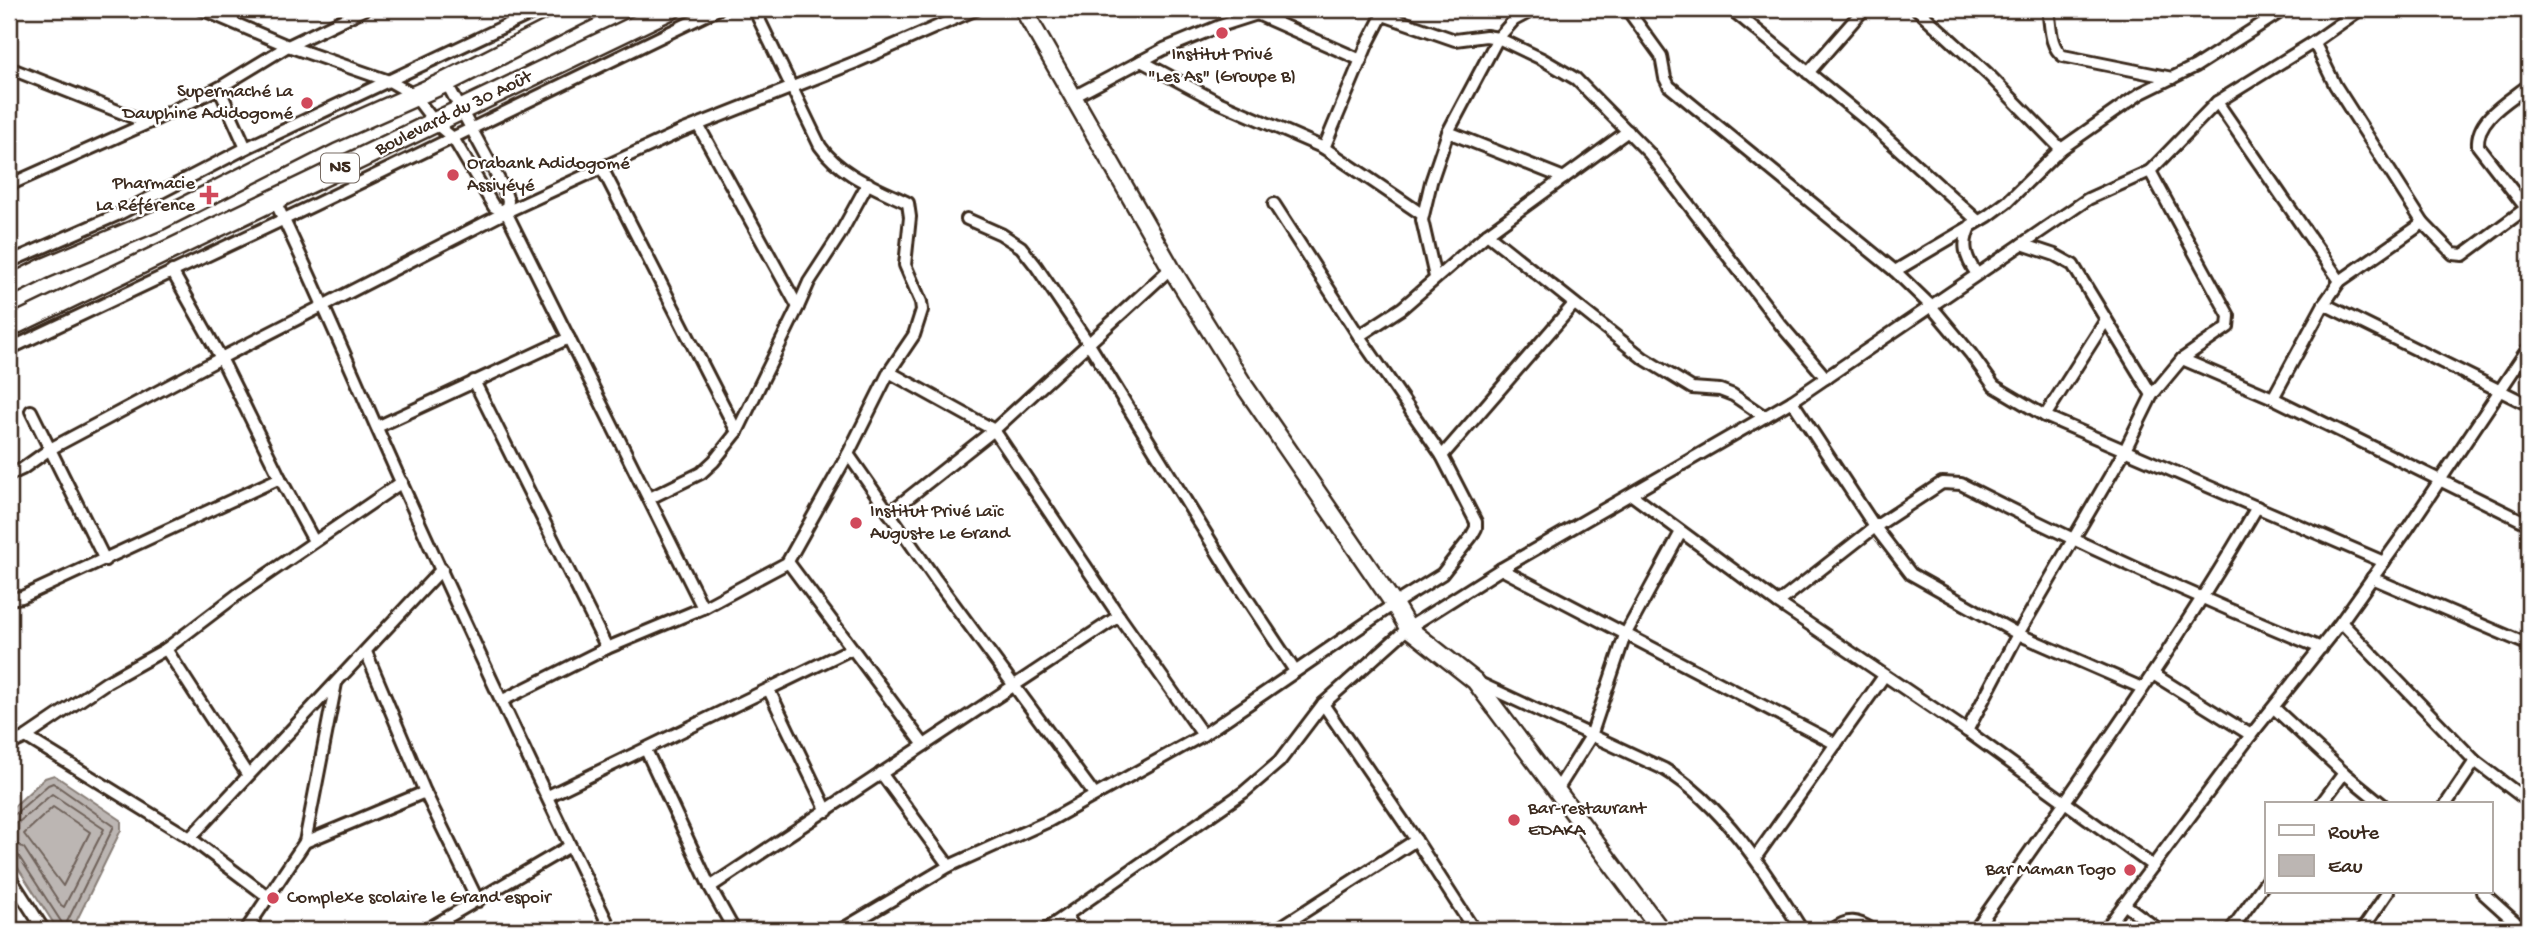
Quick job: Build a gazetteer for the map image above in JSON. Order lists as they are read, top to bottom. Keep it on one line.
{"streets":{"highway":["Boulevard du 30 Août","N5"]},"places":{"other":["Institut Privé \"Les As\" (Groupe B)","Supermaché La Dauphine Adidogomé","Orabank Adidogomé Assiyéyé","Institut Privé Laïc Auguste Le Grand","Bar-restaurant EDAKA","Bar Maman Togo","Complexe scolaire le Grand espoir"],"health":["Pharmacie La Référence"]},"legend":["Route","Eau"]}
